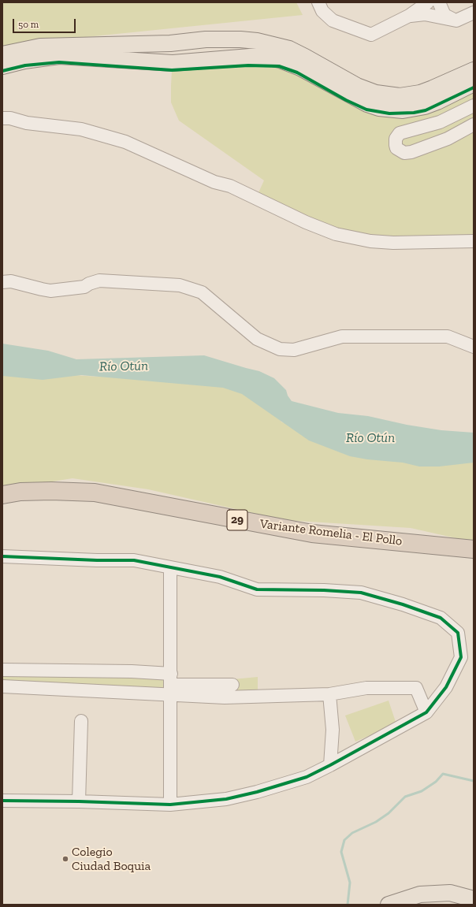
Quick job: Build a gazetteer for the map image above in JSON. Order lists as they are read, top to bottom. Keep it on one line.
{"streets":{"highway":["29","Variante Romelia - El Pollo"]},"water":["Río Otún"],"places":["Colegio Ciudad Boquia"],"scale_bar":"50 m"}
